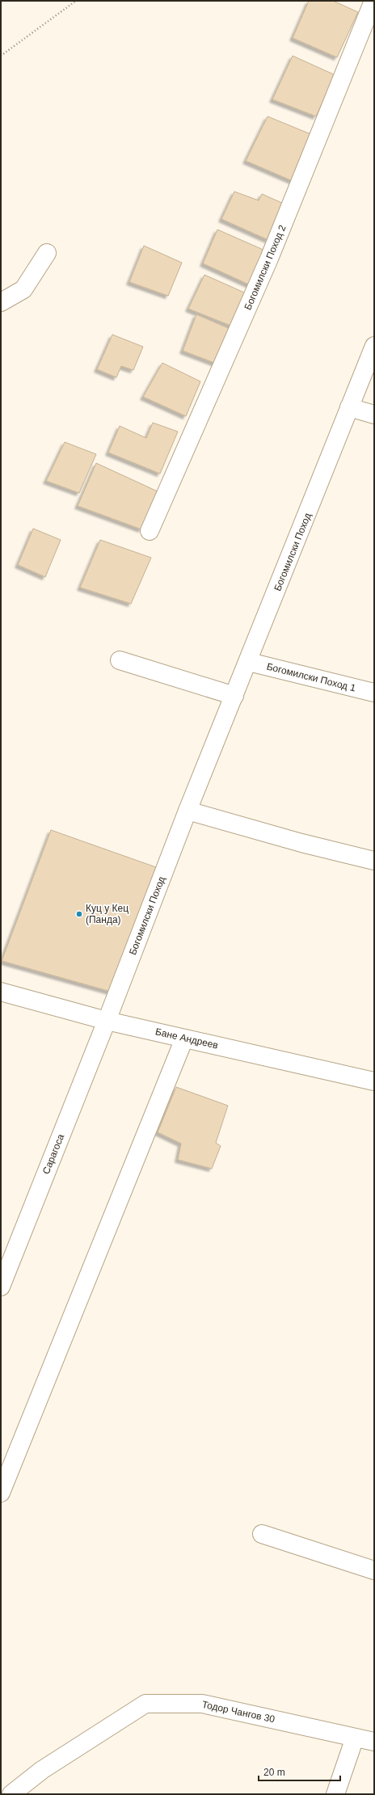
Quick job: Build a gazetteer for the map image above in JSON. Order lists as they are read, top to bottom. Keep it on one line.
{"streets":{"street":["Богомилски Поход 2","Богомилски Поход","Богомилски Поход 1","Бане Андреев","Сарагоса","Тодор Чангов 30"]},"crossings":[["Богомилски Поход","Богомилски Поход 1"],["Богомилски Поход","Бане Андреев"],["Богомилски Поход","Сарагоса"],["Бане Андреев","Сарагоса"]],"places":["Куц у Кец (Панда)"],"scale_bar":"20 m"}
